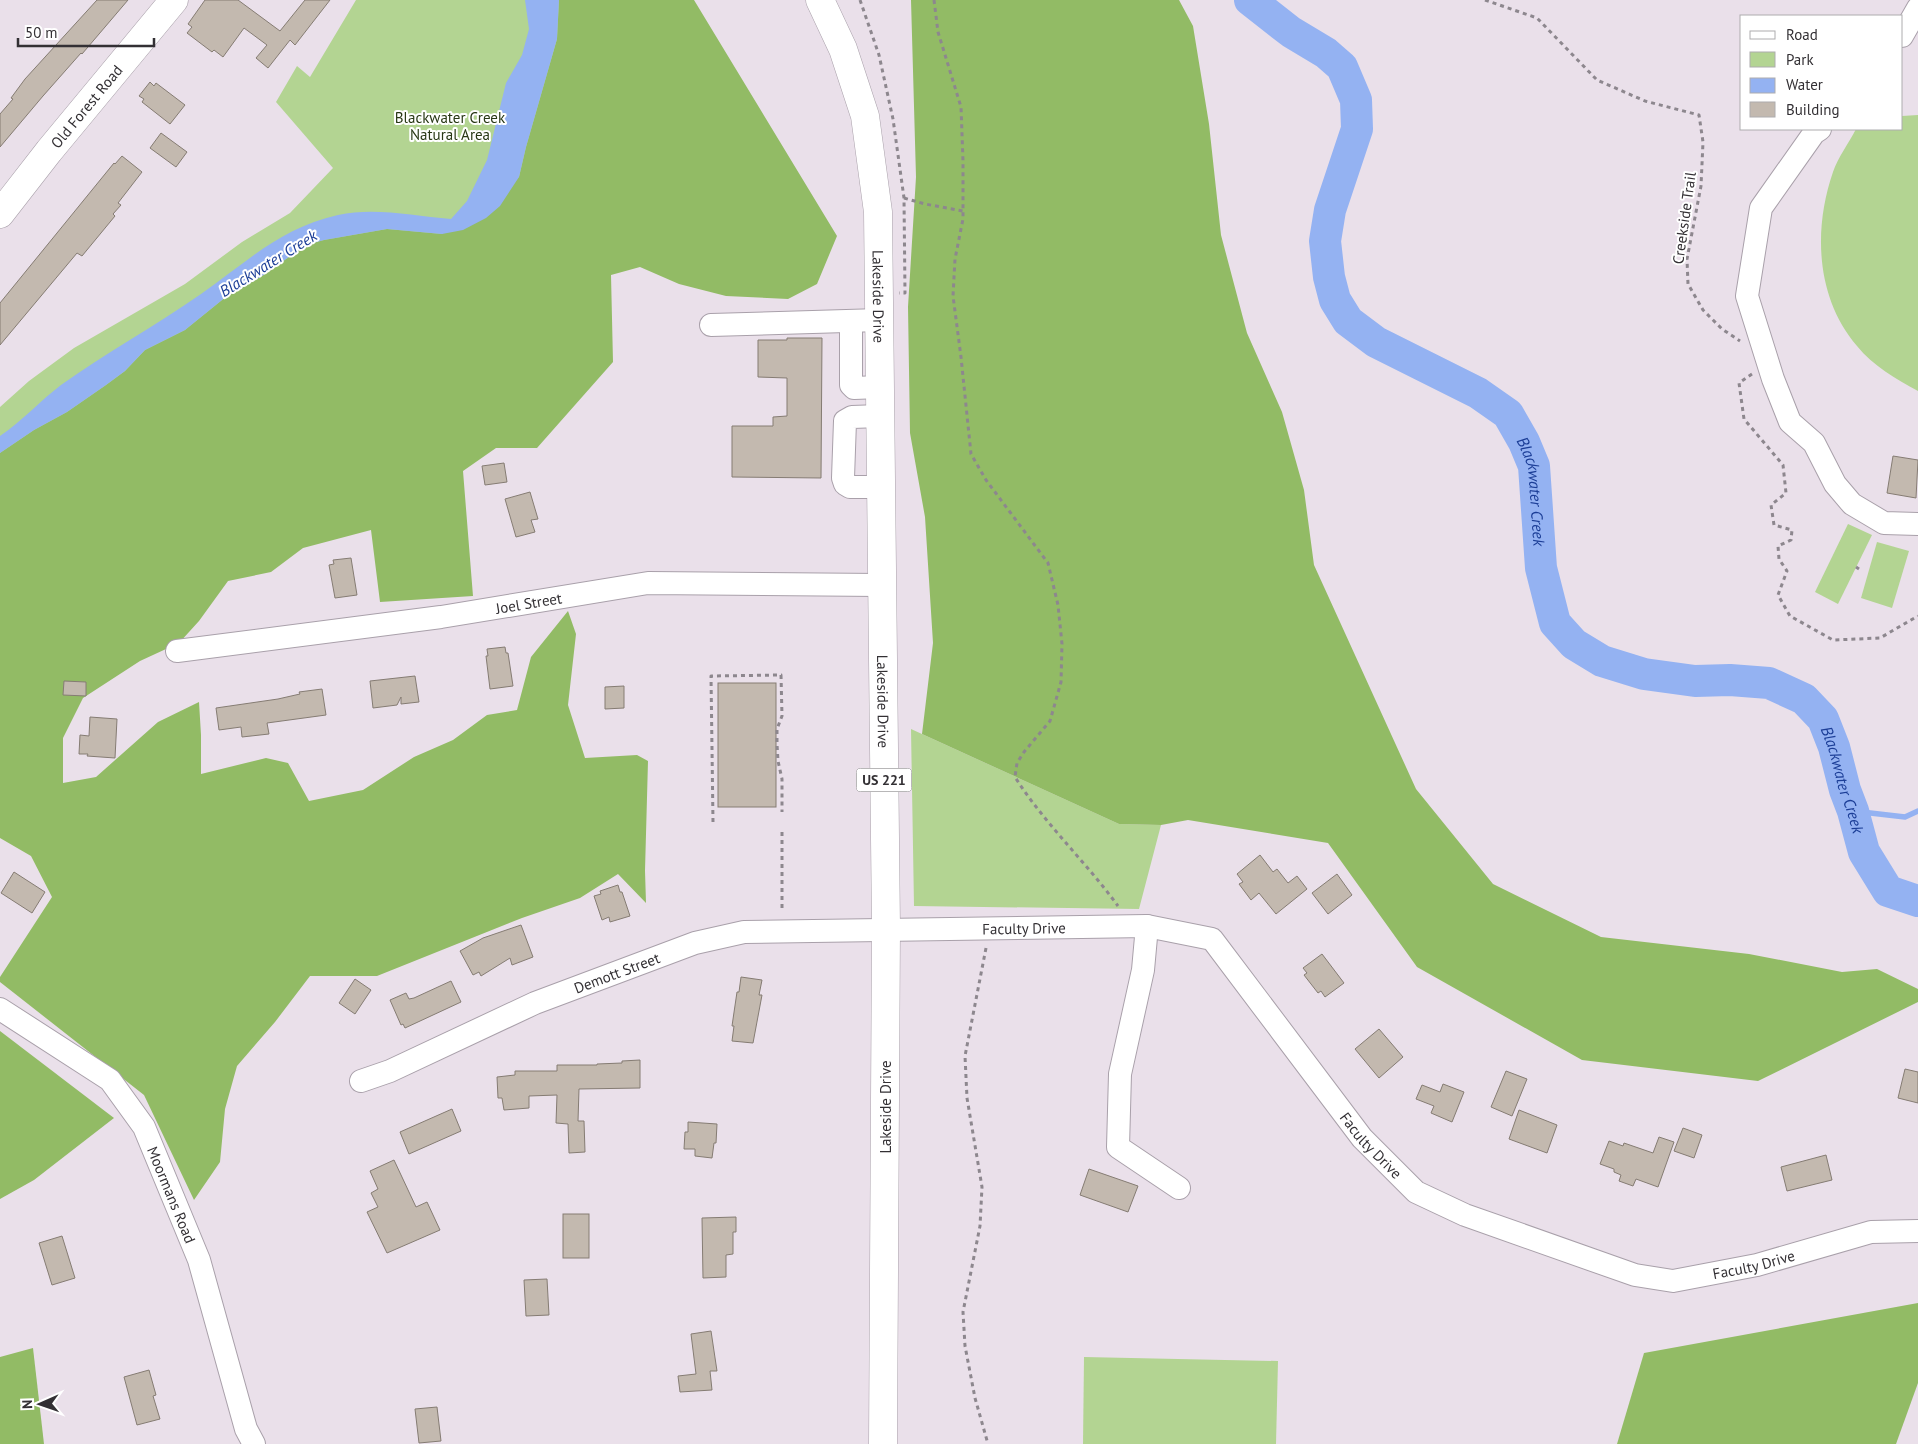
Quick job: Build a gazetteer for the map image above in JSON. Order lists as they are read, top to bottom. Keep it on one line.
{"streets":{"main road":["Old Forest Road","Lakeside Drive","US 221"],"street":["Joel Street","Faculty Drive","Demott Street","Moormans Road"],"path":["Creekside Trail"]},"crossings":[["Lakeside Drive","Joel Street"],["Lakeside Drive","Faculty Drive"],["Lakeside Drive","Demott Street"],["Faculty Drive","Demott Street"]],"water":["Blackwater Creek"],"parks":["Blackwater Creek Natural Area"],"legend":["Road","Park","Water","Building"],"scale_bar":"50 m","north":"left"}
